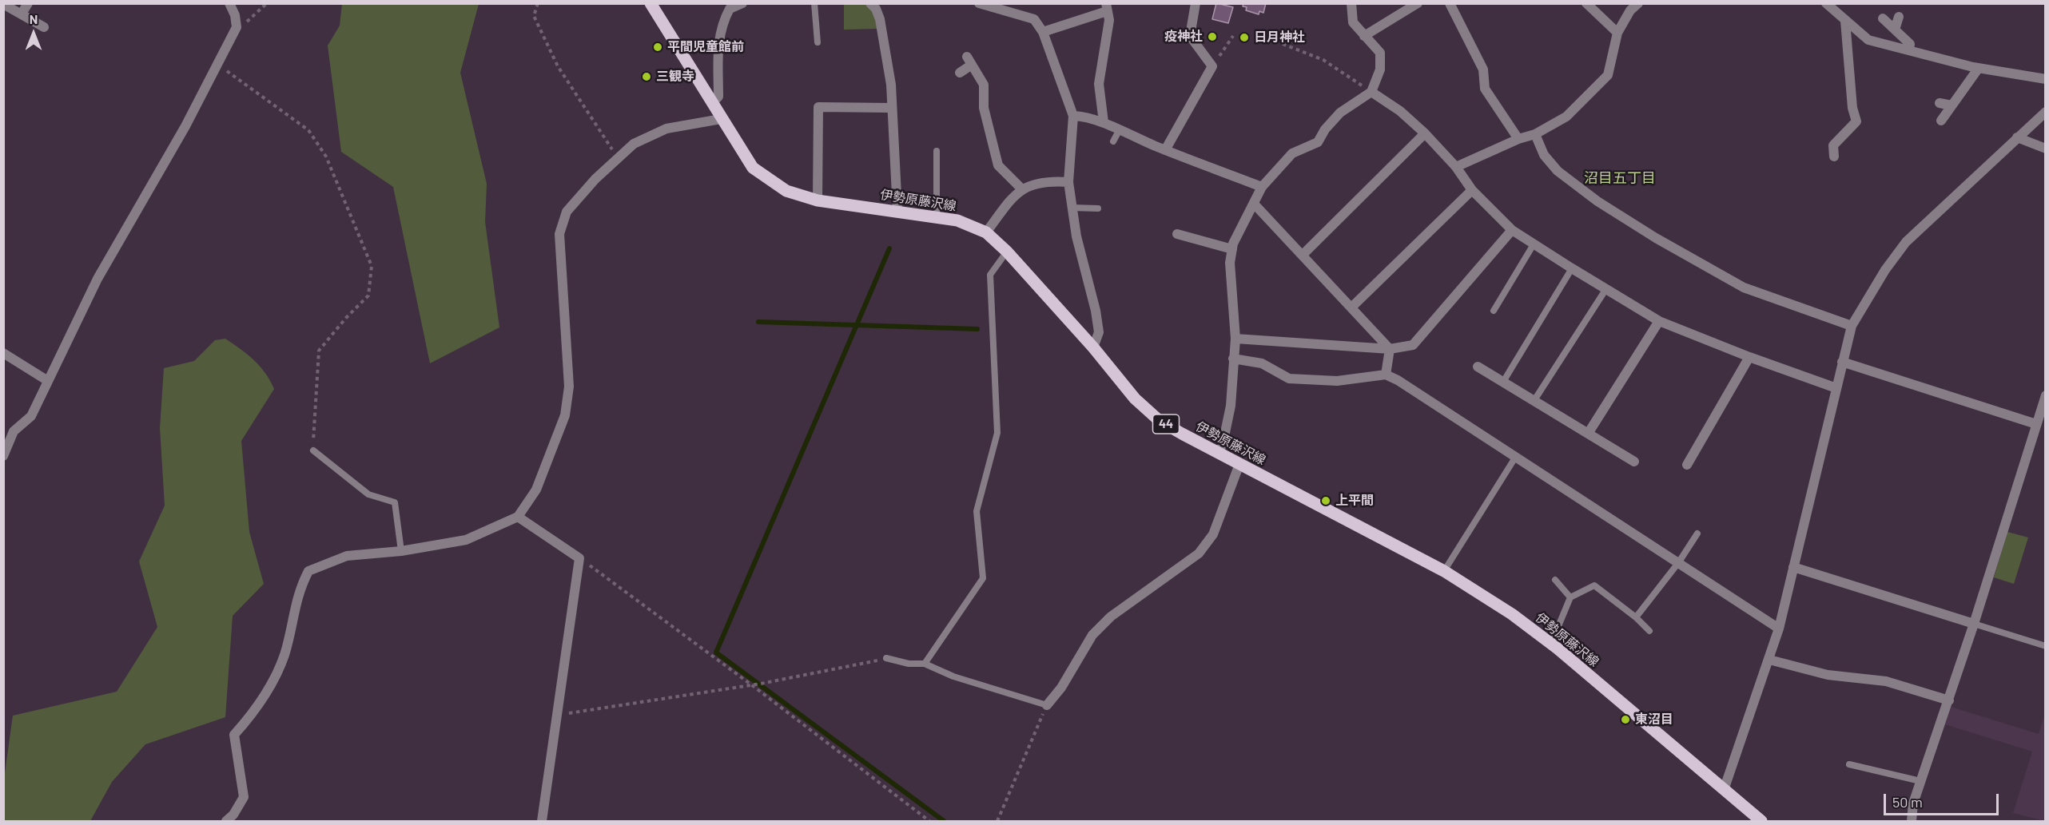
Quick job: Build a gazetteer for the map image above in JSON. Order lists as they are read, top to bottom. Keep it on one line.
{"streets":{"main road":["伊勢原藤沢線","44"]},"districts":["沼目五丁目"],"places":["疫神社","日月神社","平間児童館前","三観寺","上平間","東沼目"],"scale_bar":"50 m","north":"top"}
